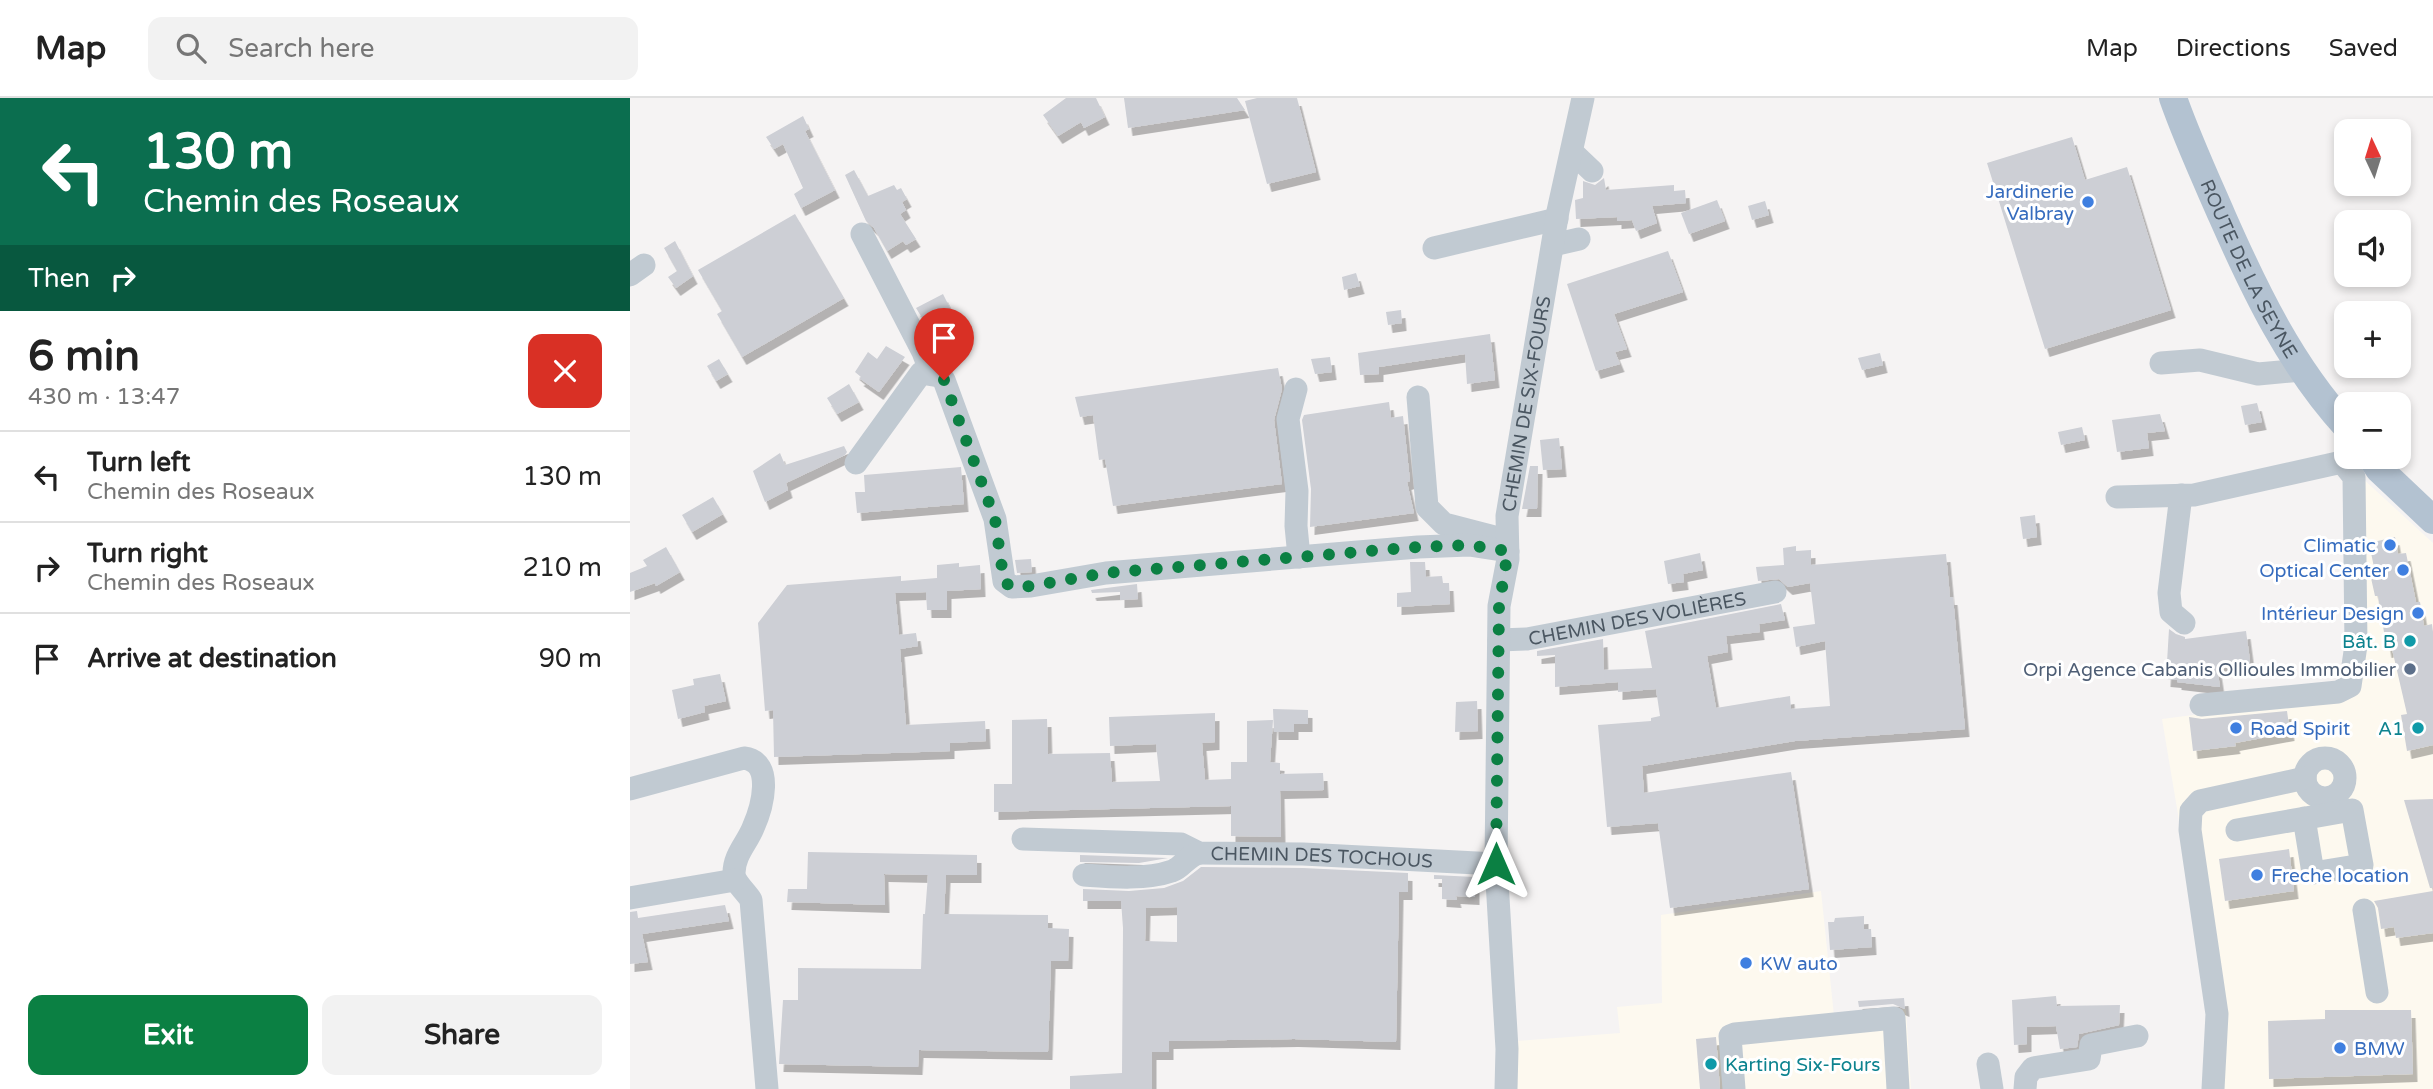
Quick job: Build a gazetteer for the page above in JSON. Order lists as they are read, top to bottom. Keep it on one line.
{"streets":{"main road":["ROUTE DE LA SEYNE"],"street":["CHEMIN DE SIX-FOURS","CHEMIN DES VOLIÈRES","CHEMIN DES TOCHOUS"]},"crossings":[["CHEMIN DE SIX-FOURS","CHEMIN DES VOLIÈRES"],["CHEMIN DE SIX-FOURS","CHEMIN DES TOCHOUS"]],"places":["Jardinerie Valbray","Climatic","Optical Center","Intérieur Design","Bât. B","Orpi Agence Cabanis Ollioules Immobilier","Road Spirit","A1","Freche location","KW auto","BMW","Karting Six-Fours"],"north":"top","page":{"header":"Map","search":"Search here","nav":["Map","Directions","Saved"],"turn":["130 m","Chemin des Roseaux"],"map_buttons":["+","−"],"then":"Then","heading":["6 min","430 m · 13:47"],"list":[{"name":"Turn left","note":"Chemin des Roseaux","value":"130 m"},{"name":"Turn right","note":"Chemin des Roseaux","value":"210 m"},{"name":"Arrive at destination","value":"90 m"}],"buttons":["Exit","Share"]}}
